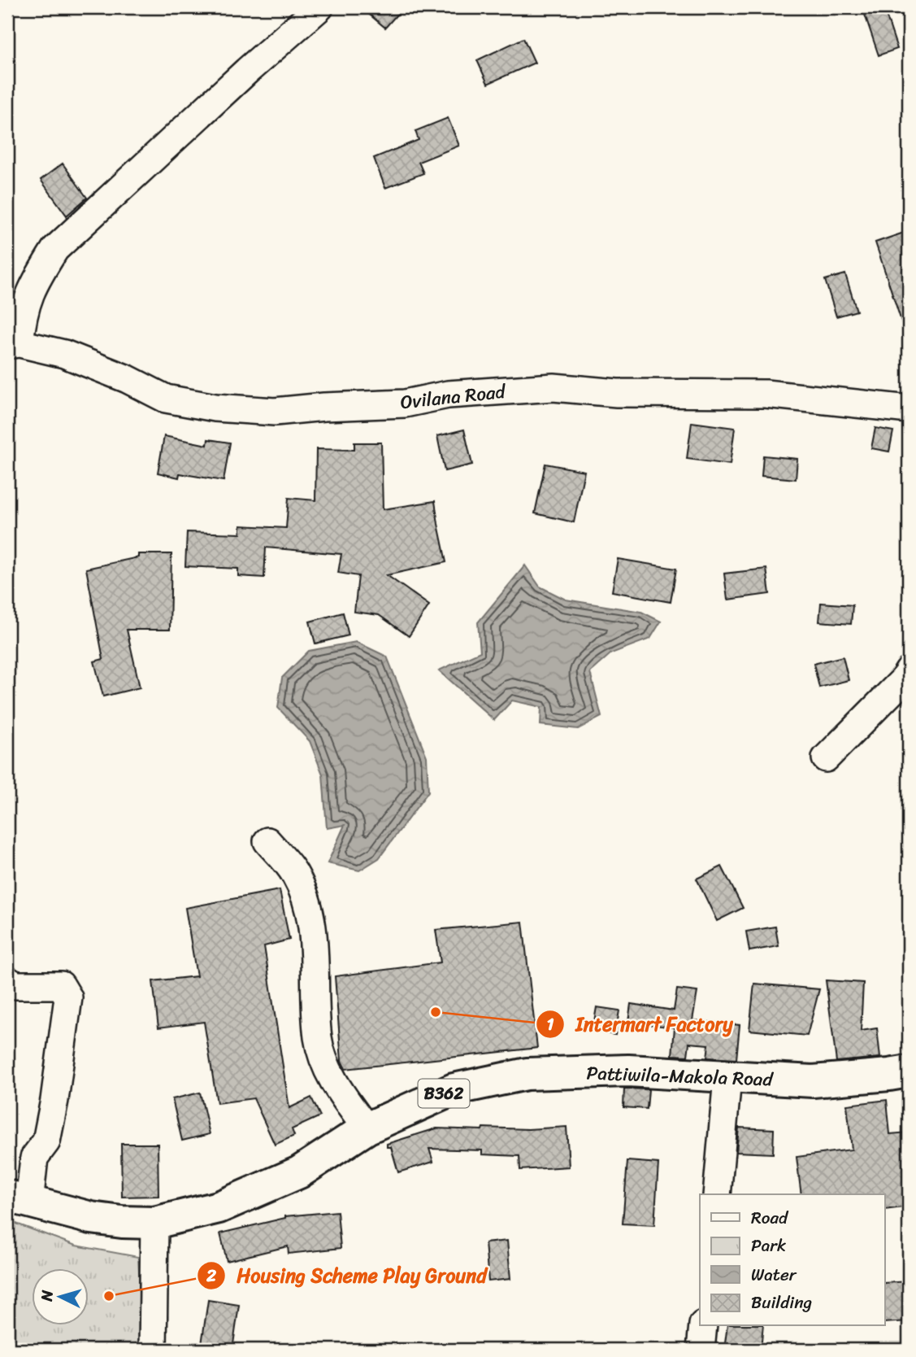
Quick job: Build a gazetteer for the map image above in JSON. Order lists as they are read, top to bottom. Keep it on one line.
{"streets":{"main road":["Pattiwila-Makola Road","B362"],"street":["Ovilana Road"]},"places":["Intermart Factory","Housing Scheme Play Ground"],"legend":["Road","Park","Water","Building"],"north":"left"}
